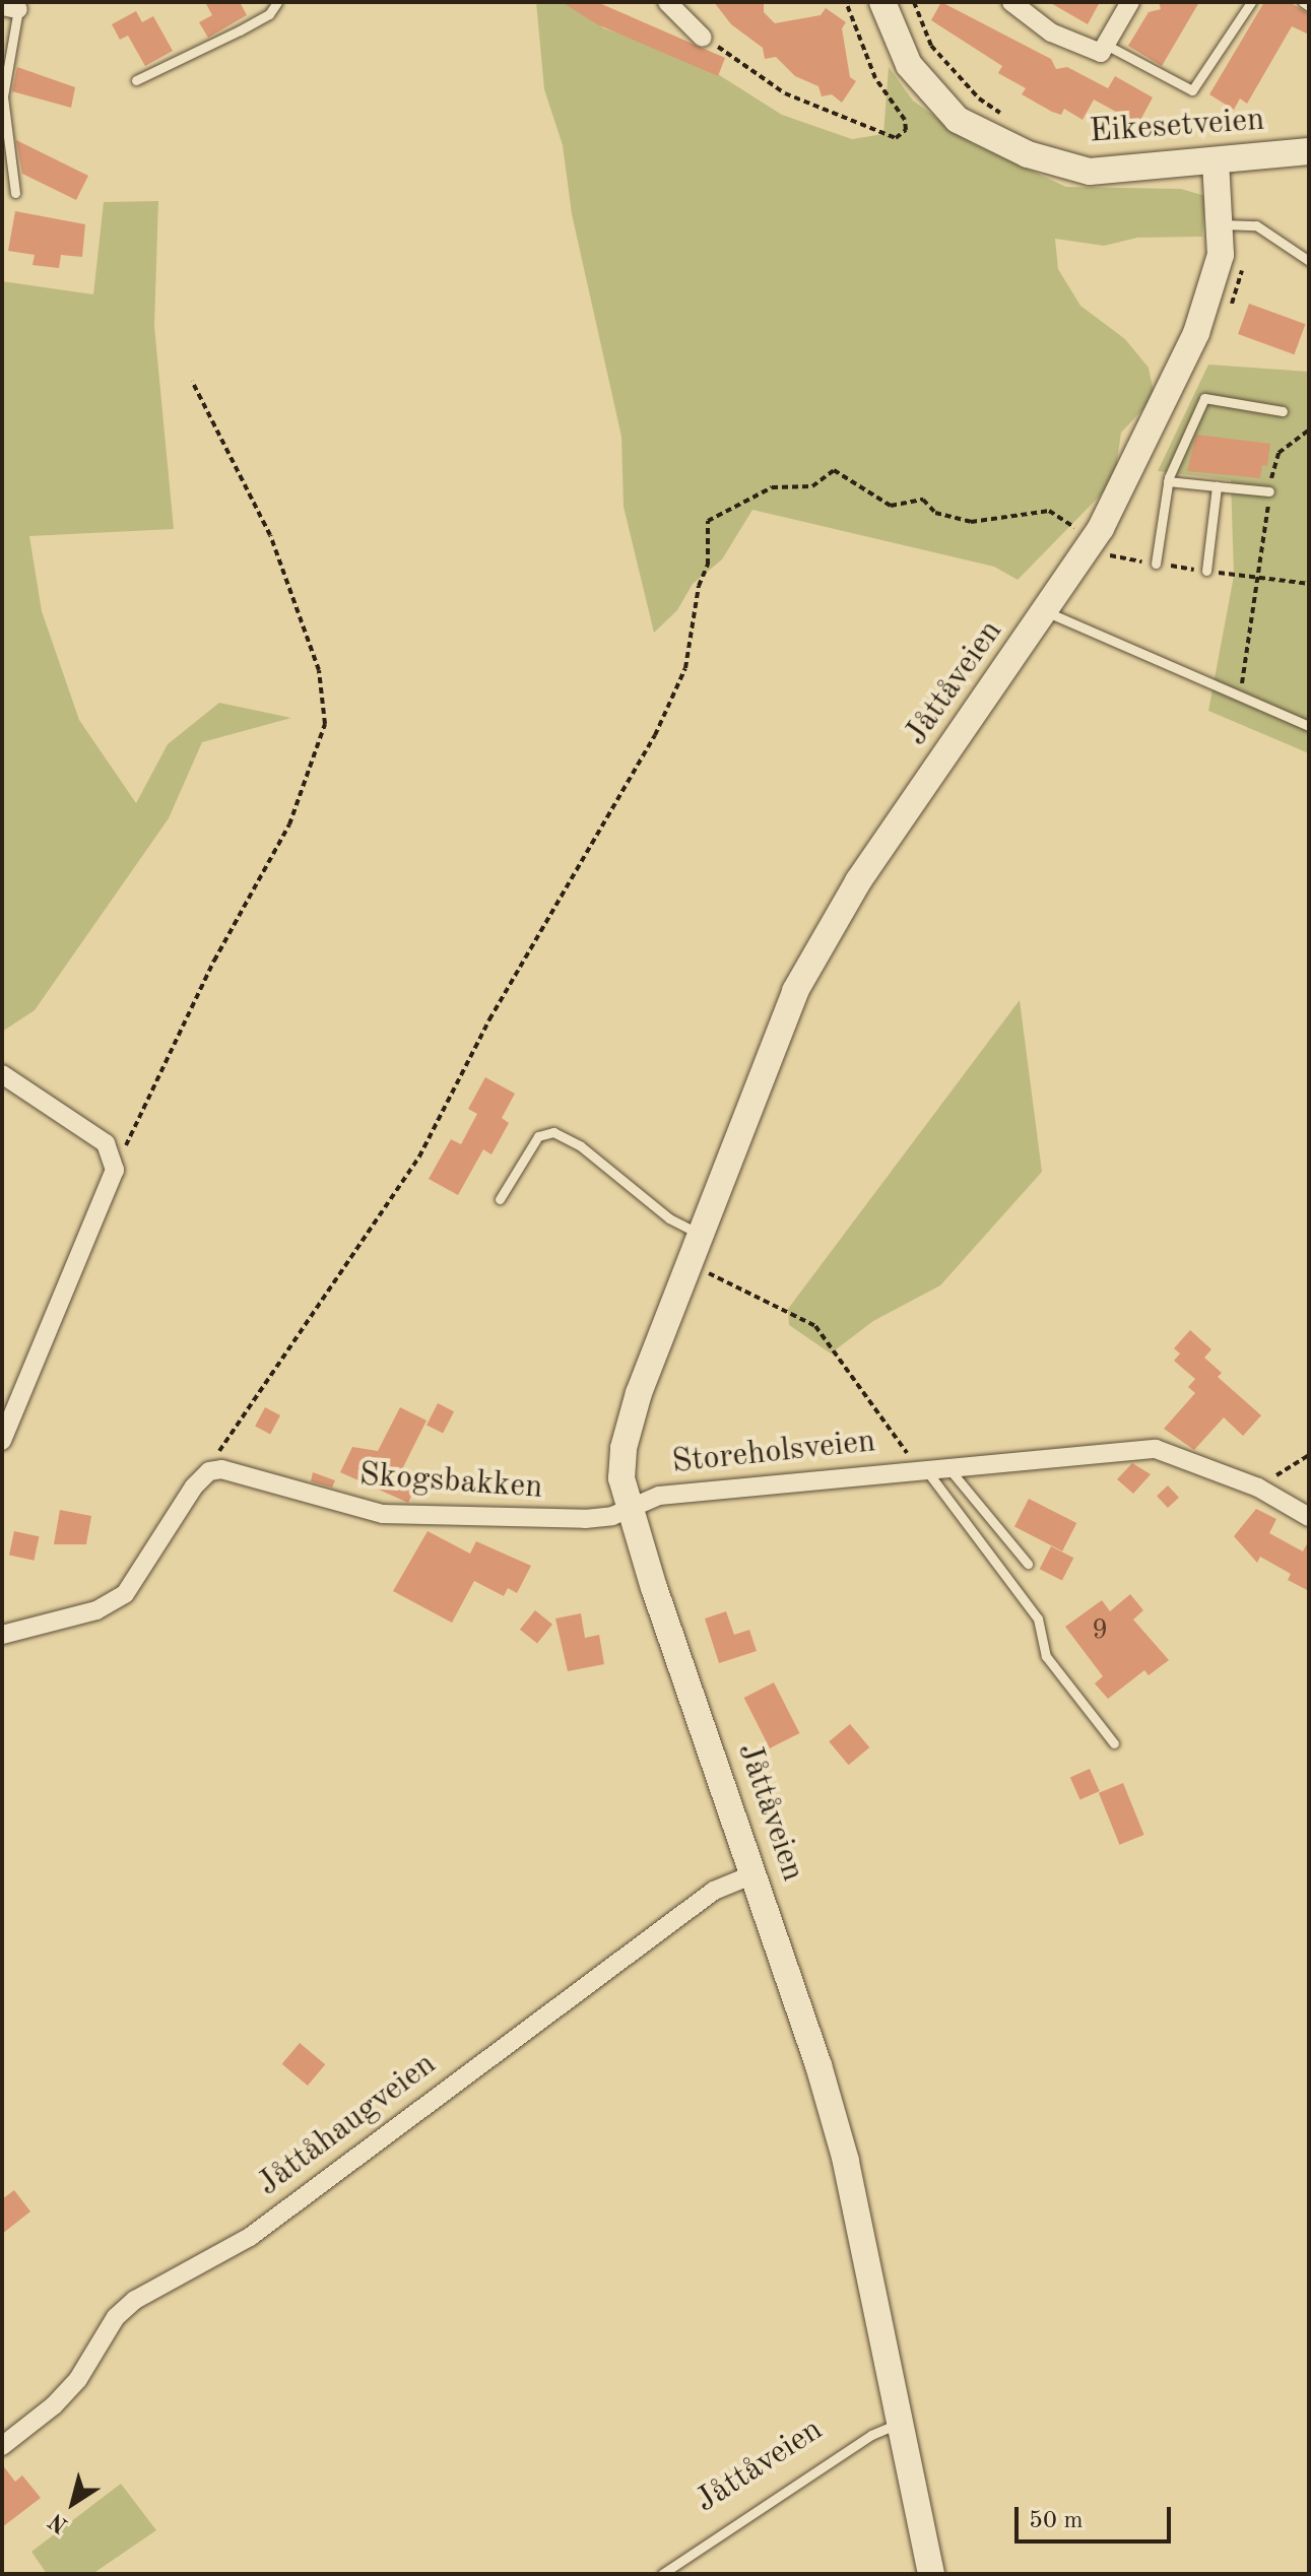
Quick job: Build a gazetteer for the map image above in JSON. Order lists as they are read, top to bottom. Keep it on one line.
{"streets":{"main road":["Eikesetveien","Jåttåveien"],"street":["Storeholsveien","Skogsbakken","Jåttåhaugveien"]},"crossings":[["Eikesetveien","Jåttåveien"],["Jåttåveien","Storeholsveien"],["Jåttåveien","Skogsbakken"],["Jåttåveien","Jåttåhaugveien"],["Storeholsveien","Skogsbakken"]],"house_numbers":["9"],"scale_bar":"50 m","north":"bottom left"}
